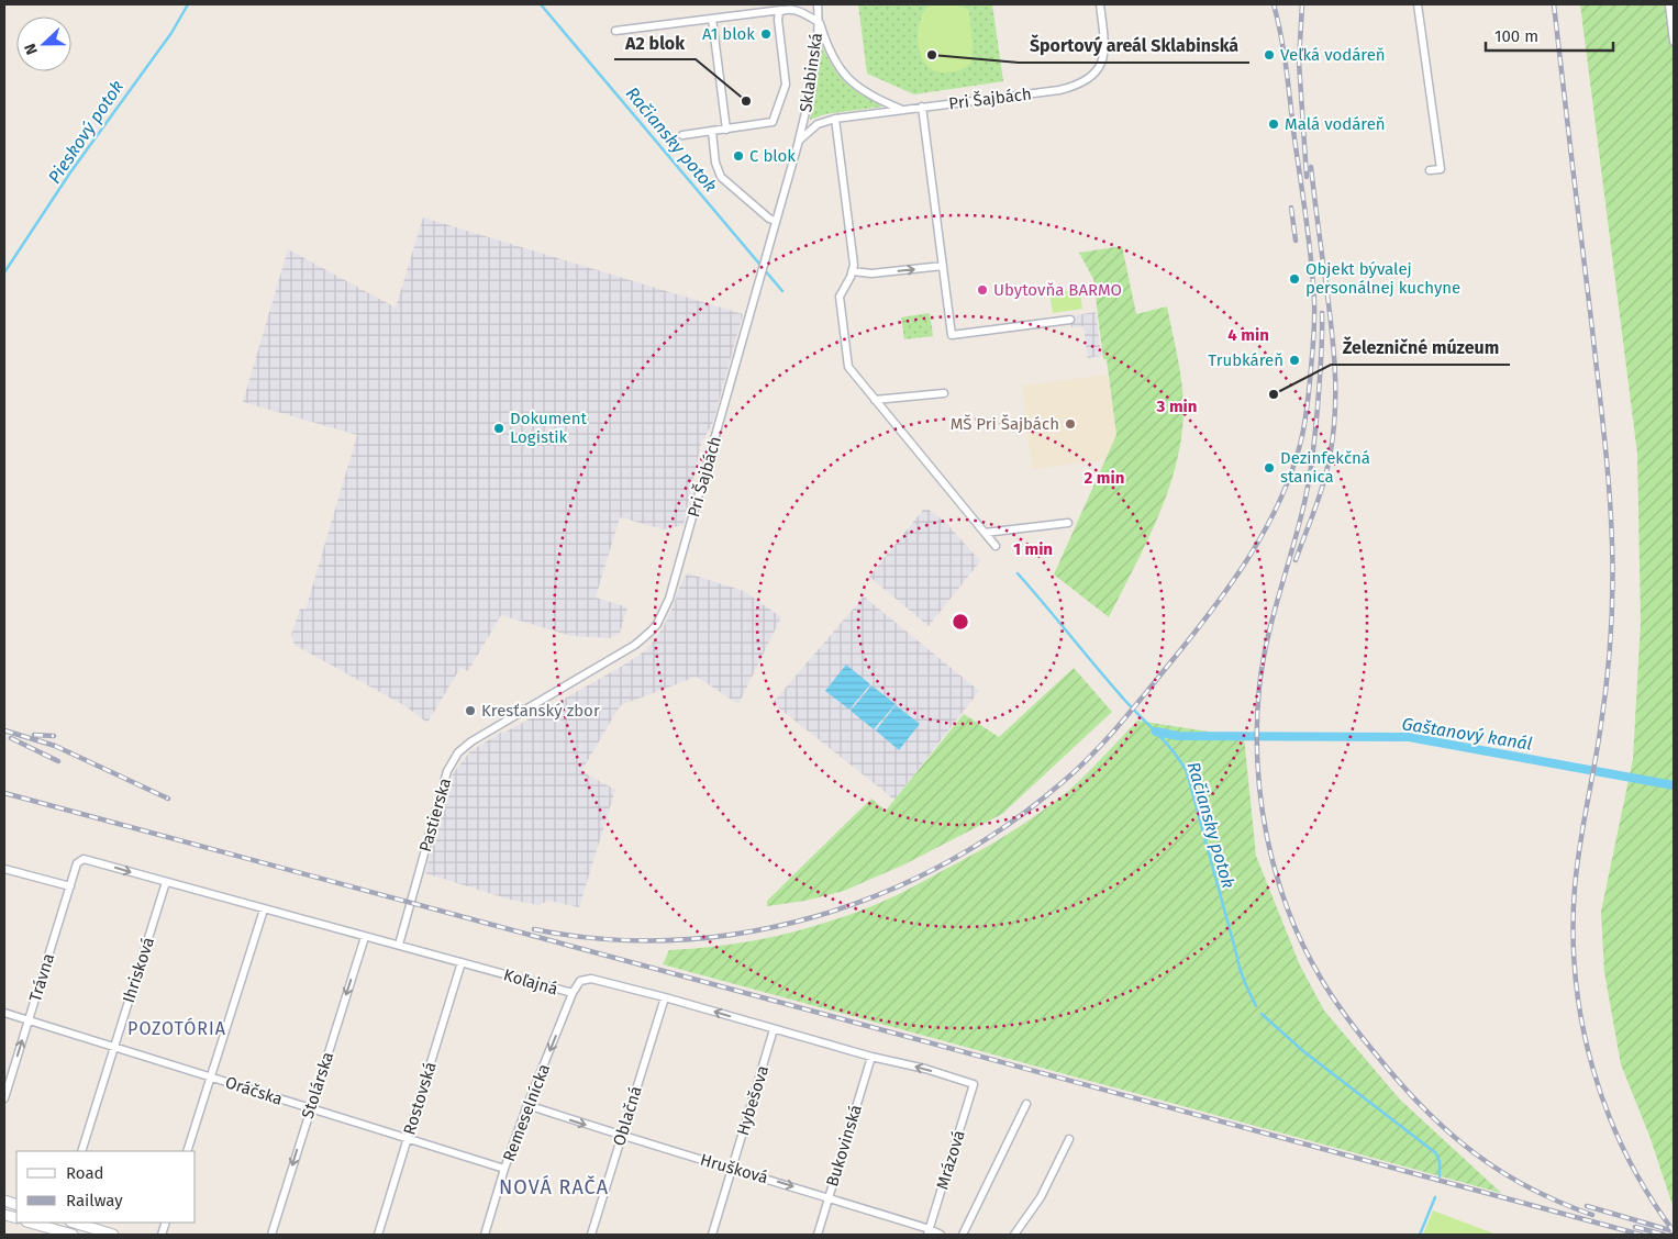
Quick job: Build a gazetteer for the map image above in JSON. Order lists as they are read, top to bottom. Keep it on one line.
{"streets":{"street":["Sklabinská","Pri Šajbách","Pastierska","Ihrisková","Trávna","Koľajná","Stolárska","Oráčska","Rostovská","Hybešova","Remeselnícka","Oblačná","Bukovinská","Mrázová","Hrušková"]},"crossings":[["Sklabinská","Pri Šajbách"],["Pri Šajbách","Pastierska"],["Pastierska","Koľajná"],["Ihrisková","Koľajná"],["Ihrisková","Oráčska"],["Trávna","Koľajná"],["Trávna","Oráčska"],["Koľajná","Stolárska"],["Koľajná","Rostovská"],["Koľajná","Hybešova"],["Koľajná","Remeselnícka"],["Koľajná","Oblačná"],["Koľajná","Bukovinská"],["Koľajná","Mrázová"],["Stolárska","Oráčska"],["Oráčska","Rostovská"],["Oráčska","Remeselnícka"],["Hybešova","Hrušková"],["Remeselnícka","Hrušková"],["Oblačná","Hrušková"],["Bukovinská","Hrušková"],["Mrázová","Hrušková"]],"one_way":["Stolárska","Remeselnícka","Hrušková"],"districts":["POZOTÓRIA","NOVÁ RAČA"],"water":["Pieskový potok","Račiansky potok","Gaštanový kanál"],"places":["A1 blok","Športový areál Sklabinská","Veľká vodáreň","A2 blok","Malá vodáreň","C blok","Objekt bývalej personálnej kuchyne","Ubytovňa BARMO","Trubkáreň","Železničné múzeum","MŠ Pri Šajbách","Dokument Logistik","Dezinfekčná stanica","Kresťanský zbor"],"legend":["Road","Railway"],"scale_bar":"100 m","north":"left","rings":["4 min","3 min","2 min","1 min"]}
